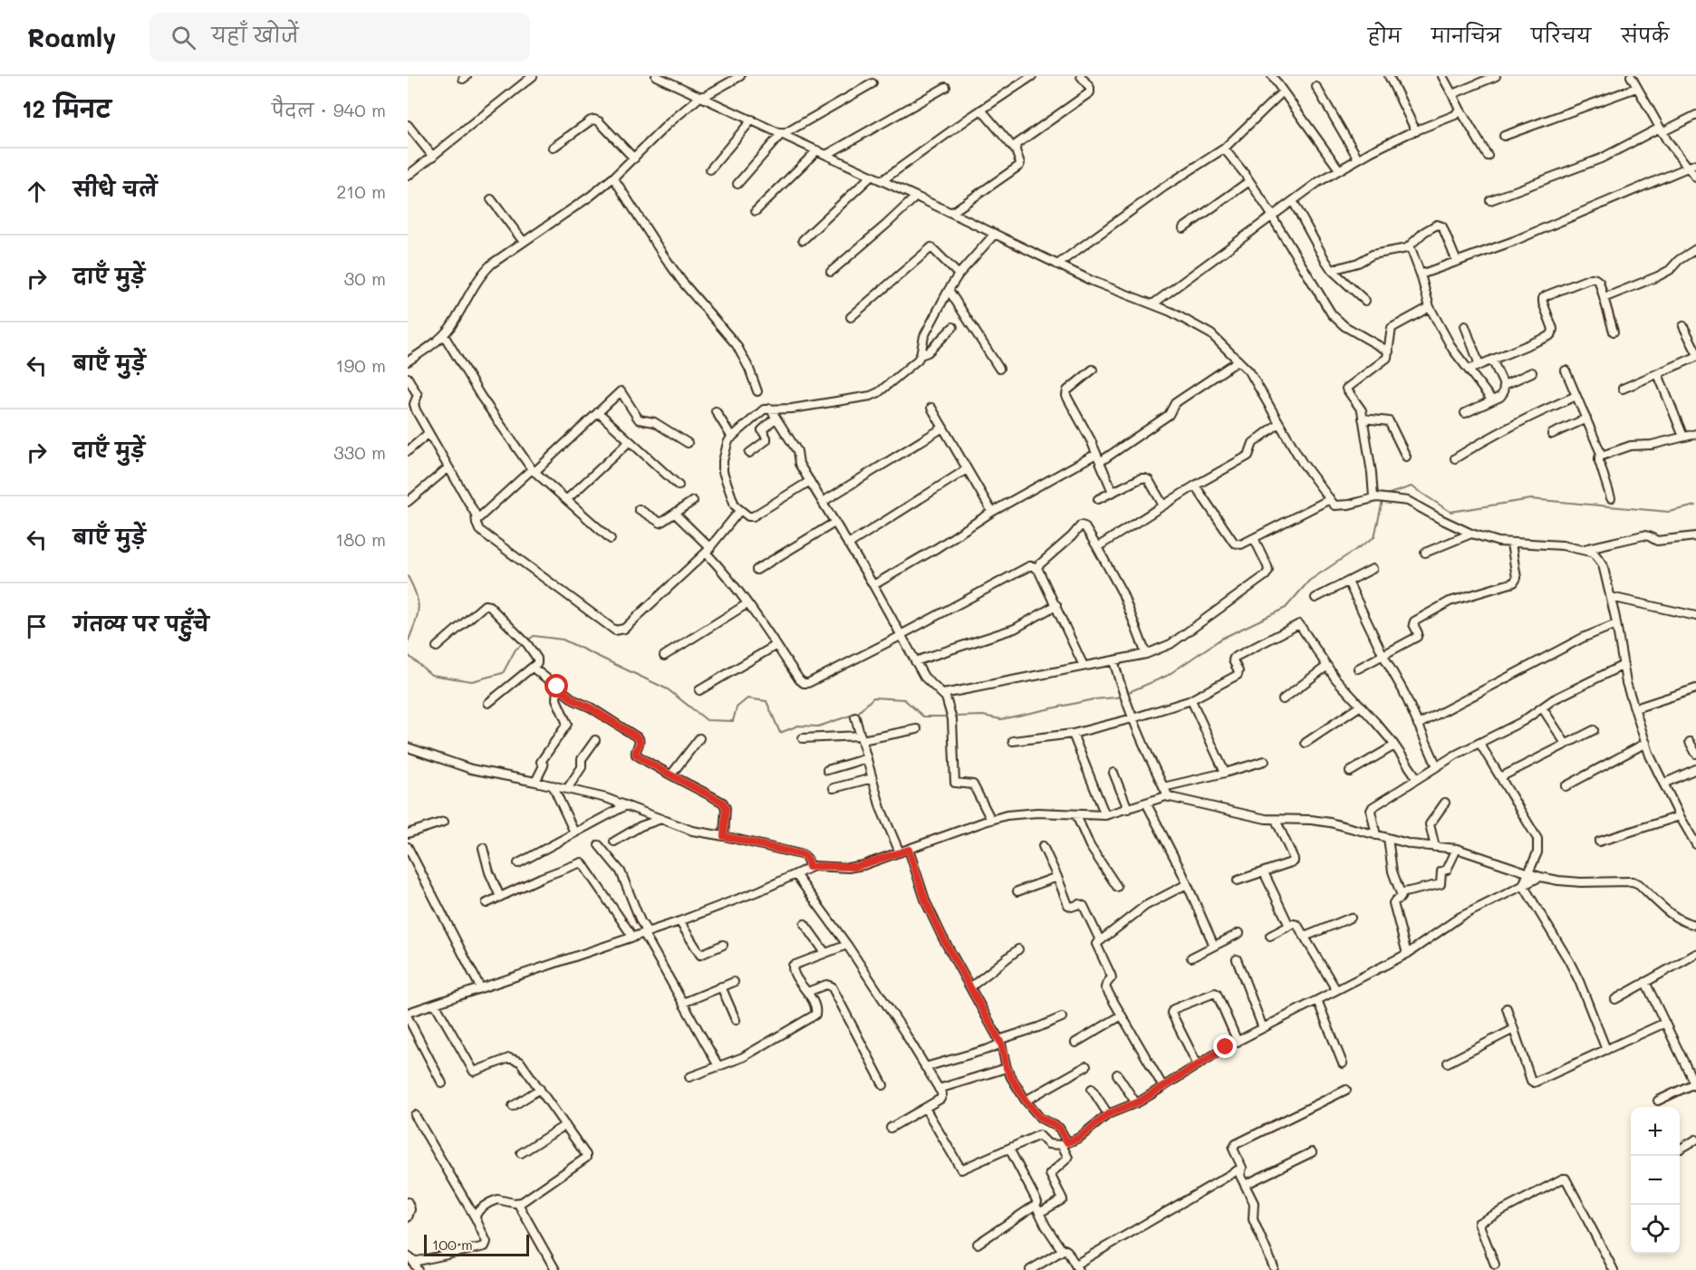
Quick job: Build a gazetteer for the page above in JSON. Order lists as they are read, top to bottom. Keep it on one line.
{"scale_bar":"100 m","page":{"header":"Roamly","search":"यहाँ खोजें","nav":["होम","मानचित्र","परिचय","संपर्क"],"heading":["12 मिनट","पैदल · 940 m"],"list":[["सीधे चलें","210 m"],["दाएँ मुड़ें","30 m"],["बाएँ मुड़ें","190 m"],["दाएँ मुड़ें","330 m"],["बाएँ मुड़ें","180 m"],"गंतव्य पर पहुँचे"],"map_buttons":["+","−"],"scale":"100 m"}}
